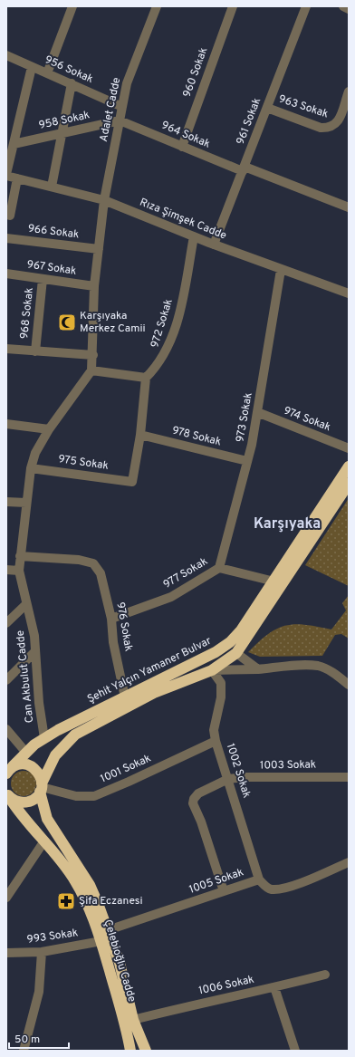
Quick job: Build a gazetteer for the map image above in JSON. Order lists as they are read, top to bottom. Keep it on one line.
{"streets":{"highway":["Şehit Yalçın Yamaner Bulvar","Çelebioğlu Cadde"],"street":["956 Sokak","960 Sokak","963 Sokak","Adalet Cadde","958 Sokak","961 Sokak","964 Sokak","Rıza Şimşek Cadde","966 Sokak","967 Sokak","968 Sokak","972 Sokak","973 Sokak","974 Sokak","978 Sokak","975 Sokak","977 Sokak","976 Sokak","Can Akbulut Cadde","1003 Sokak","1001 Sokak","1002 Sokak","1005 Sokak","993 Sokak","1006 Sokak"]},"crossings":[["956 Sokak","Adalet Cadde"],["960 Sokak","964 Sokak"],["963 Sokak","961 Sokak"],["Adalet Cadde","958 Sokak"],["Adalet Cadde","964 Sokak"],["Adalet Cadde","Rıza Şimşek Cadde"],["Adalet Cadde","Can Akbulut Cadde"],["958 Sokak","964 Sokak"],["961 Sokak","964 Sokak"],["961 Sokak","Rıza Şimşek Cadde"],["Rıza Şimşek Cadde","972 Sokak"],["Rıza Şimşek Cadde","973 Sokak"],["Rıza Şimşek Cadde","Can Akbulut Cadde"],["966 Sokak","Can Akbulut Cadde"],["967 Sokak","968 Sokak"],["967 Sokak","Can Akbulut Cadde"],["973 Sokak","974 Sokak"],["973 Sokak","978 Sokak"],["973 Sokak","977 Sokak"],["978 Sokak","975 Sokak"],["975 Sokak","Can Akbulut Cadde"],["977 Sokak","976 Sokak"],["977 Sokak","Şehit Yalçın Yamaner Bulvar"],["976 Sokak","Şehit Yalçın Yamaner Bulvar"],["976 Sokak","Can Akbulut Cadde"],["Şehit Yalçın Yamaner Bulvar","Can Akbulut Cadde"],["Şehit Yalçın Yamaner Bulvar","1001 Sokak"],["Şehit Yalçın Yamaner Bulvar","1002 Sokak"],["Şehit Yalçın Yamaner Bulvar","Çelebioğlu Cadde"],["1003 Sokak","1002 Sokak"],["1001 Sokak","1002 Sokak"],["1001 Sokak","Çelebioğlu Cadde"],["1002 Sokak","1005 Sokak"],["1005 Sokak","Çelebioğlu Cadde"],["993 Sokak","Çelebioğlu Cadde"],["Çelebioğlu Cadde","1006 Sokak"]],"districts":["Karşıyaka"],"places":{"mosque":["Karşıyaka Merkez Camii"],"pharmacy":["Şifa Eczanesi"]},"scale_bar":"50 m"}
